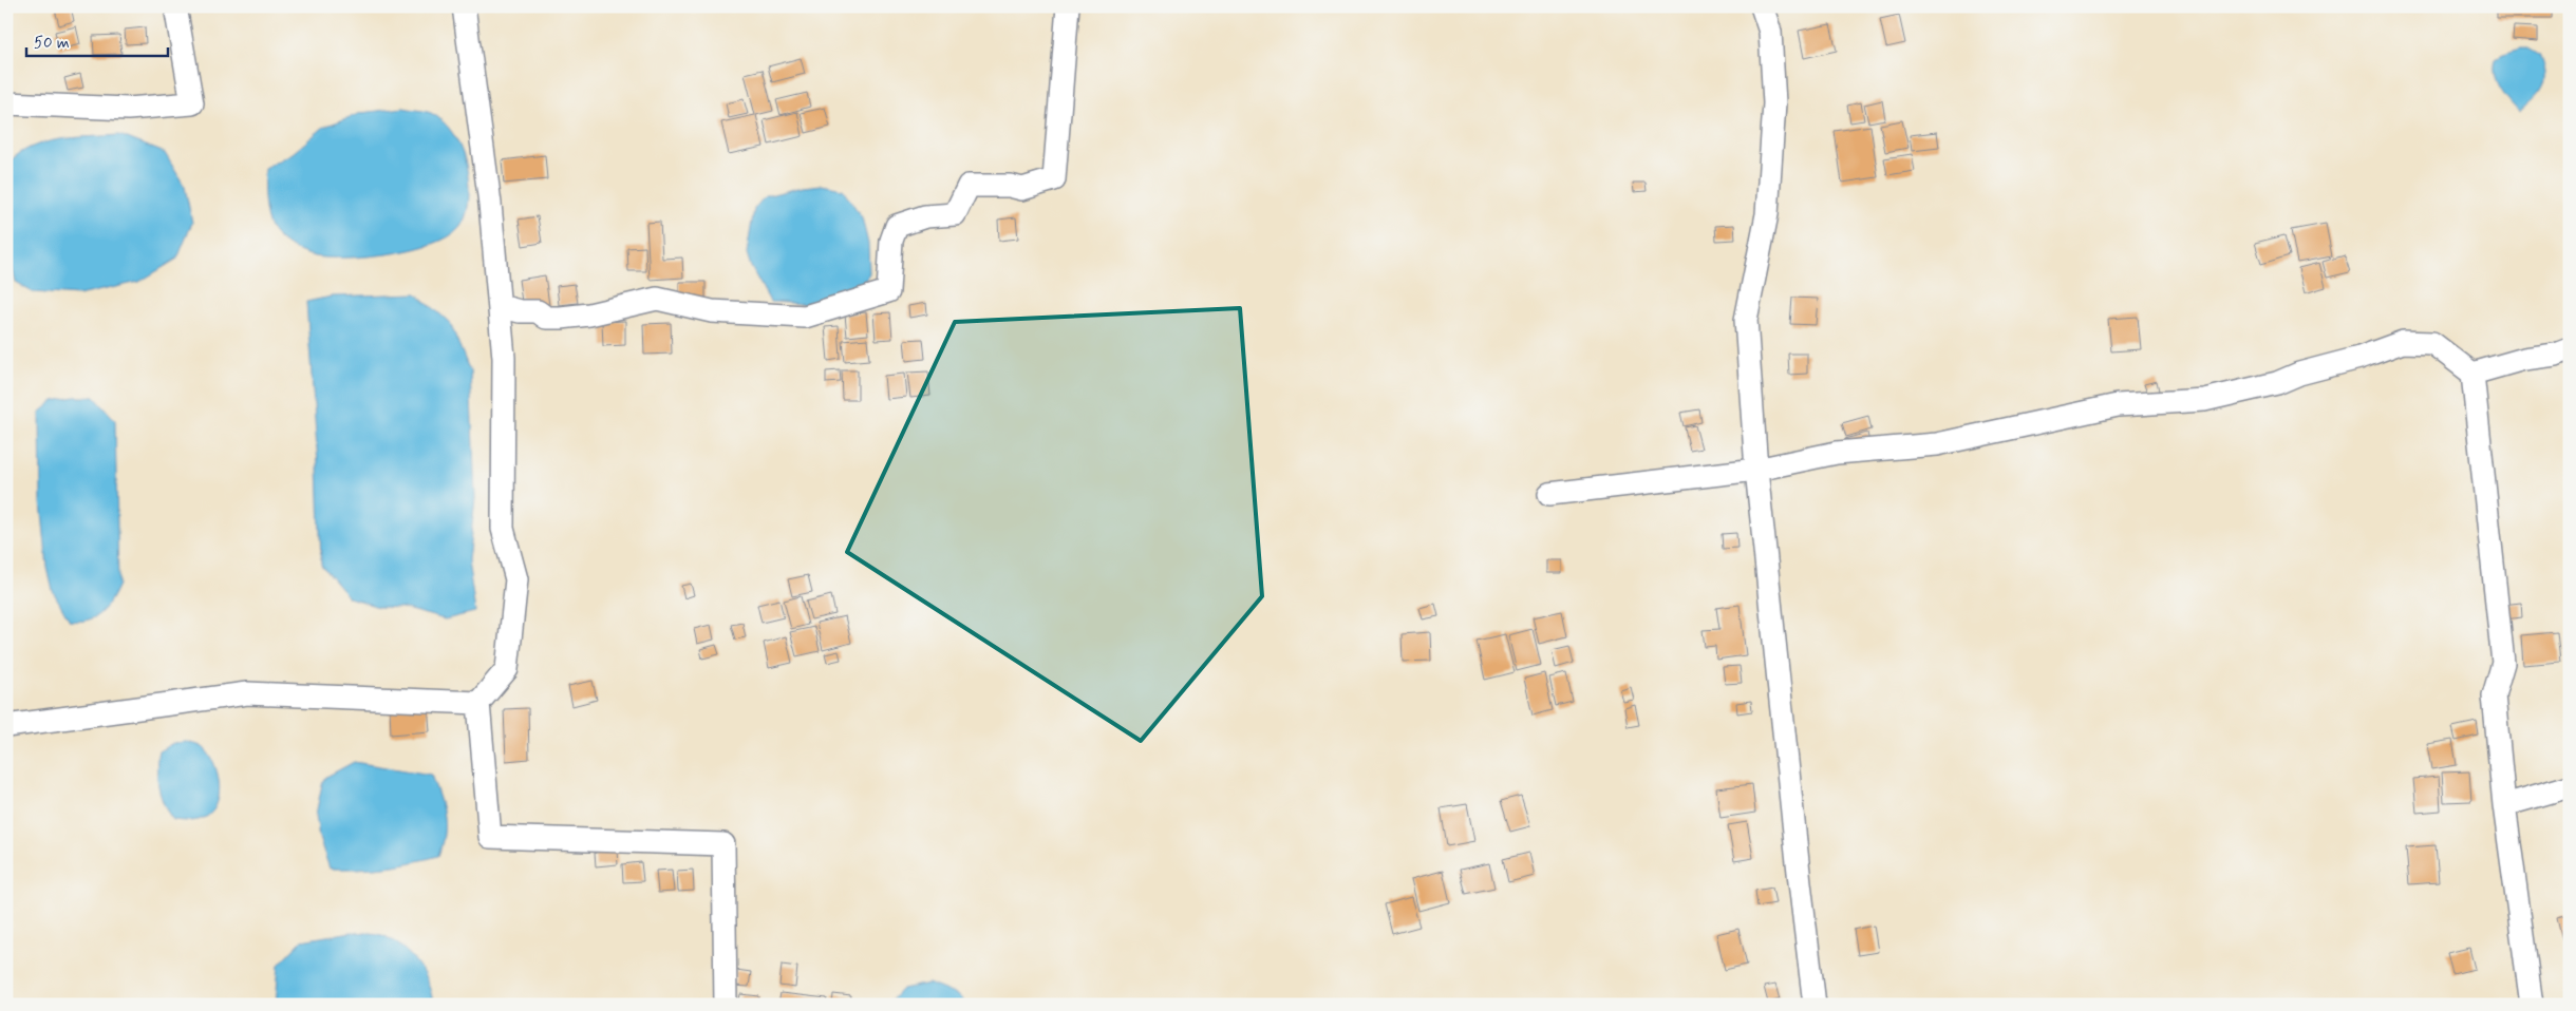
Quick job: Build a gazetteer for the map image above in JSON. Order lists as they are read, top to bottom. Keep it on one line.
{"scale_bar":"50 m"}
